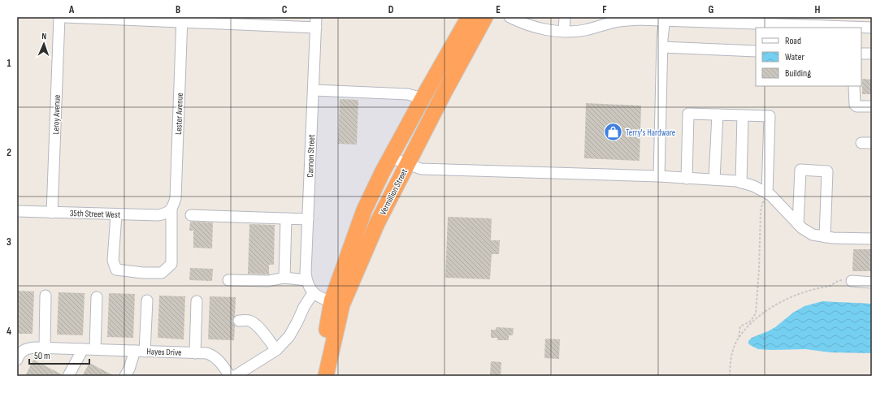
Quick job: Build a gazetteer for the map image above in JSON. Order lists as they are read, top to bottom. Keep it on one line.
{"streets":{"highway":["Vermillion Street"],"street":["Lester Avenue","Leroy Avenue","Cannon Street","35th Street West","Hayes Drive"]},"crossings":[["Lester Avenue","35th Street West"],["Leroy Avenue","35th Street West"],["Cannon Street","Vermillion Street"]],"places":{"shop":["Terry's Hardware"]},"legend":["Road","Water","Building"],"scale_bar":"50 m","north":"top","grid":{"columns":["A","B","C","D","E","F","G","H"],"rows":["1","2","3","4"]}}
